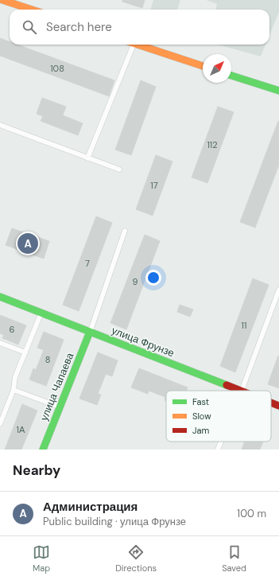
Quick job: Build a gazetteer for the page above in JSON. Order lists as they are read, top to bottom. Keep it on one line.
{"streets":{"street":["улица Фрунзе","улица Чапаева"]},"crossings":[["улица Фрунзе","улица Чапаева"]],"house_numbers":["108","112","17","7","9","11","6","8","1А"],"legend":["Fast","Slow","Jam"],"north":"top right","page":{"search":"Search here","pins":"A","heading":"Nearby","list":[{"mark":"A","name":"Администрация","note":"Public building · улица Фрунзе","value":"100 m"}],"nav":["Map","Directions","Saved"]}}
